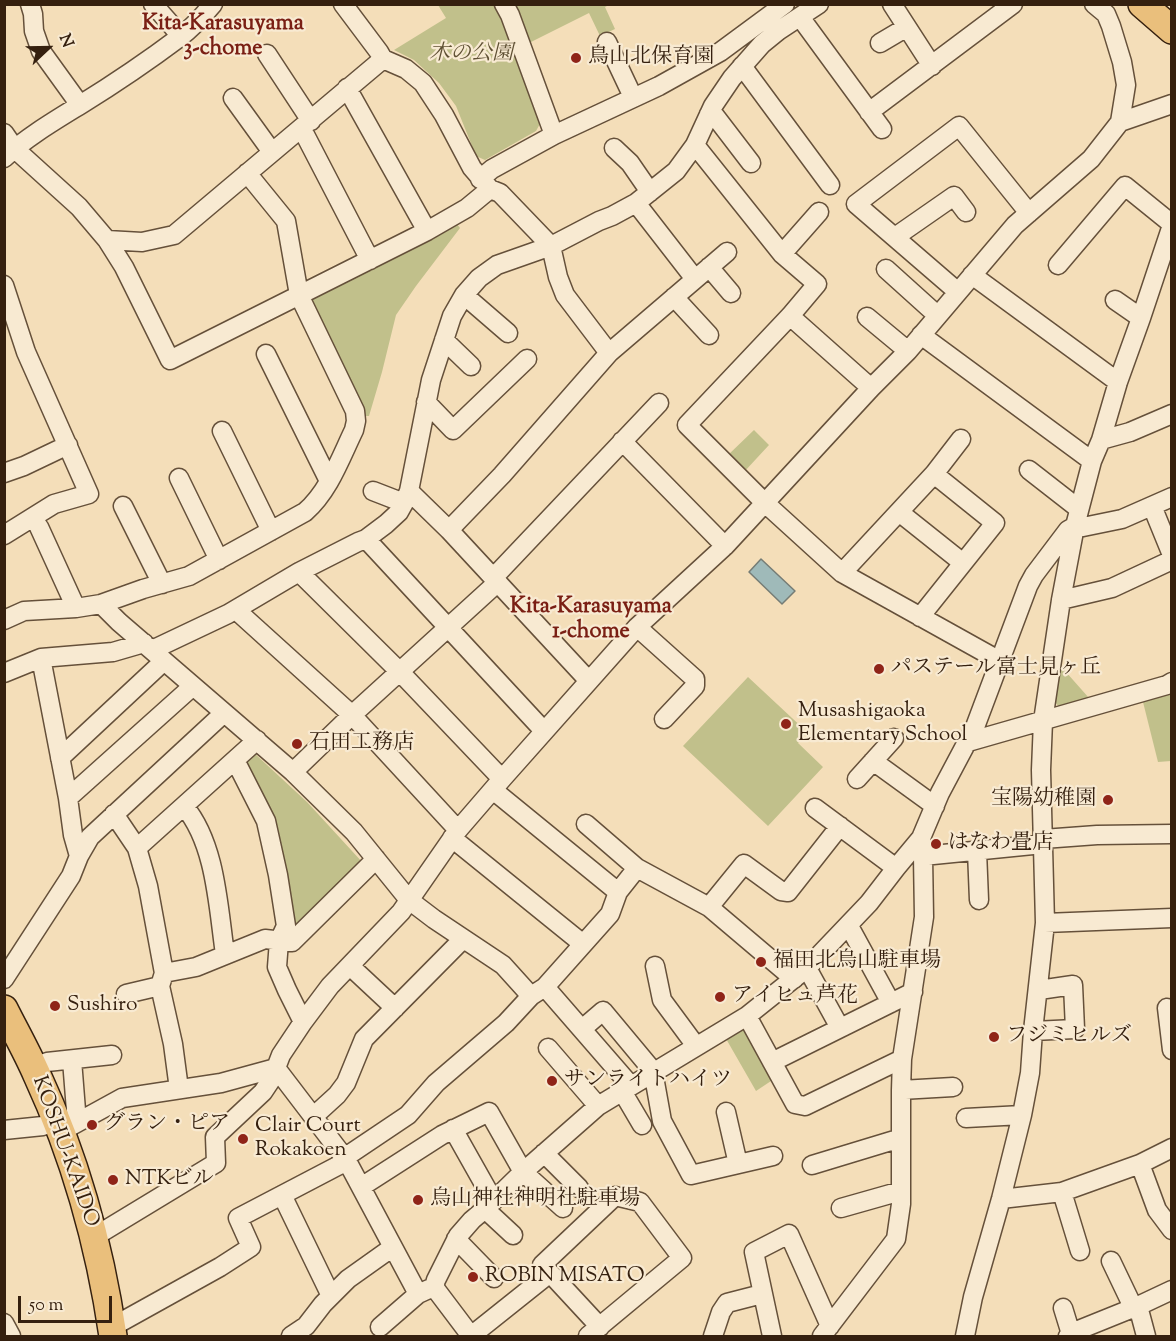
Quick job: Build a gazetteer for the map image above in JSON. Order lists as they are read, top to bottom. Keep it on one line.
{"streets":{"highway":["KOSHU-KAIDO"]},"districts":["Kita-Karasuyama 3-chome","Kita-Karasuyama 1-chome"],"parks":["木の公園"],"places":["鳥山北保育園","パステール富士見ヶ丘","Musashigaoka Elementary School","石田工務店","宝陽幼稚園","はなわ畳店","福田北烏山駐車場","アイヒュ芦花","Sushiro","フジミヒルズ","サンライトハイツ","グラン・ピア","Clair Court Rokakoen","NTKビル","烏山神社神明社駐車場","ROBIN MISATO"],"scale_bar":"50 m","north":"right"}
